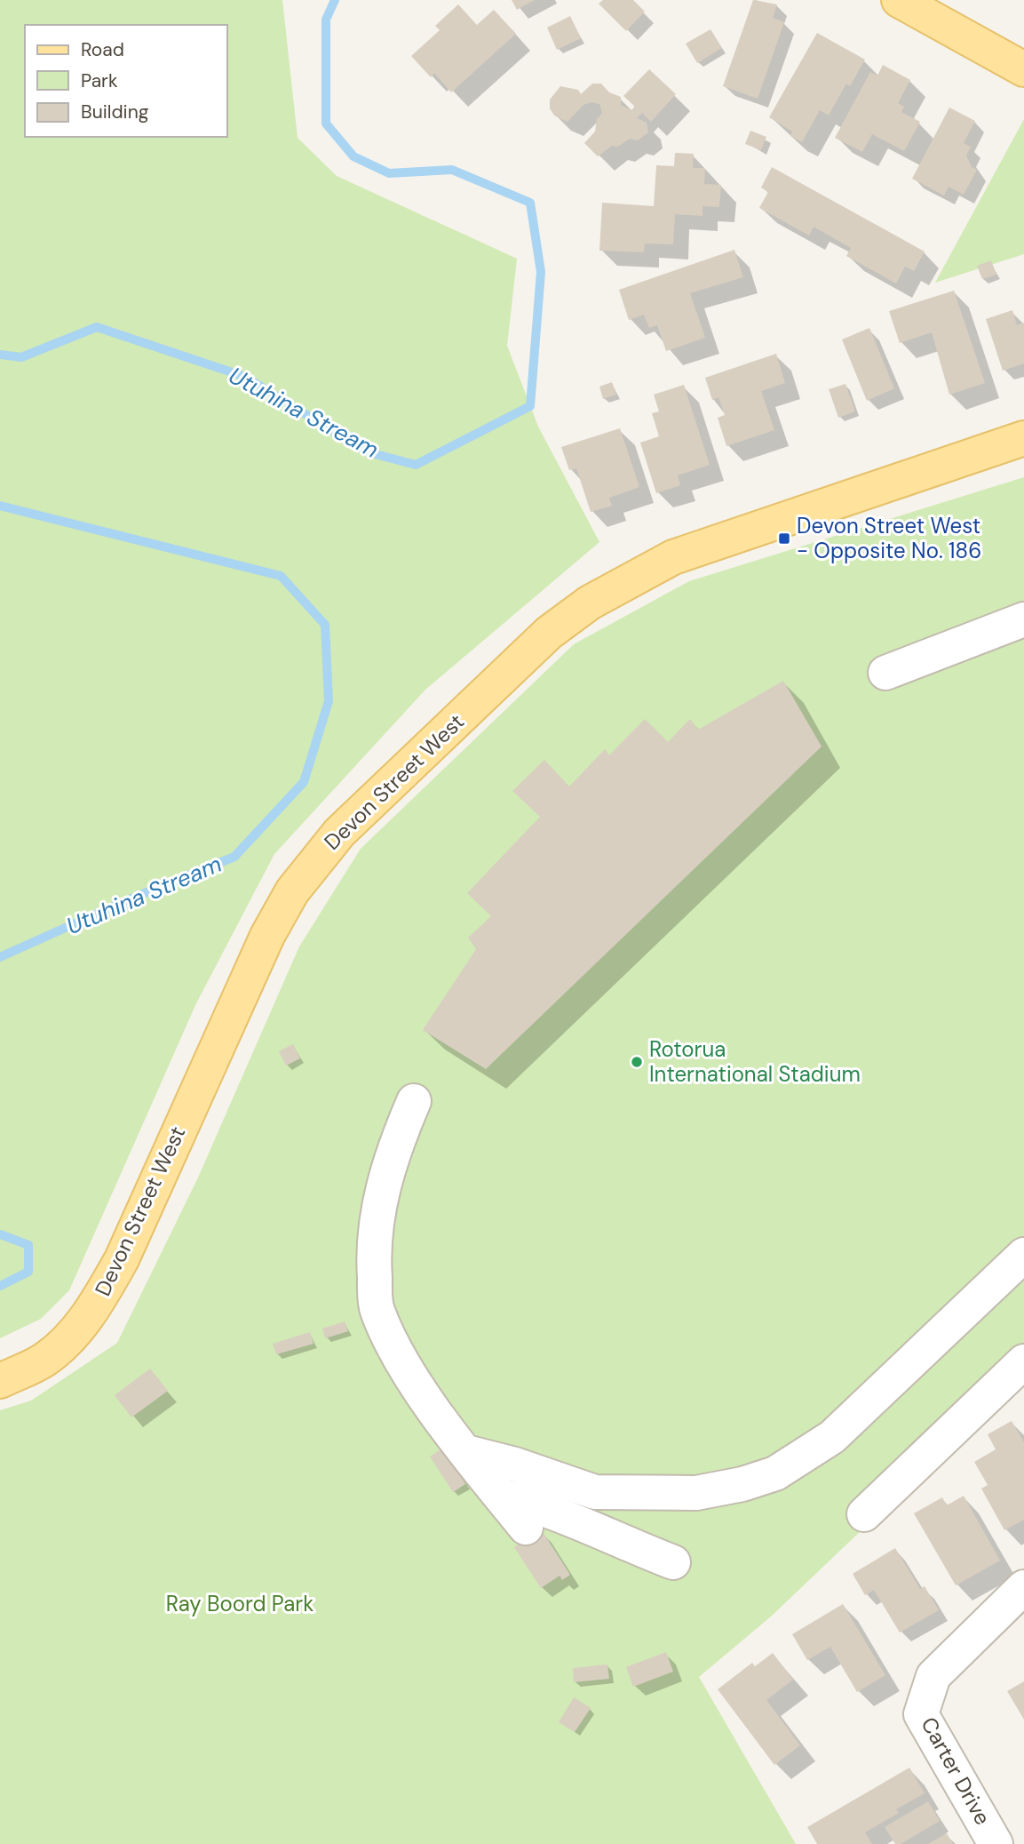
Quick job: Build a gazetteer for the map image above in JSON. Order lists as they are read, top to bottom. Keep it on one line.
{"streets":{"main road":["Devon Street West"],"street":["Carter Drive"]},"water":["Utuhina Stream"],"parks":["Ray Boord Park"],"places":{"transit":["Devon Street West - Opposite No. 186"],"other":["Rotorua International Stadium"]},"legend":["Road","Park","Building"]}
